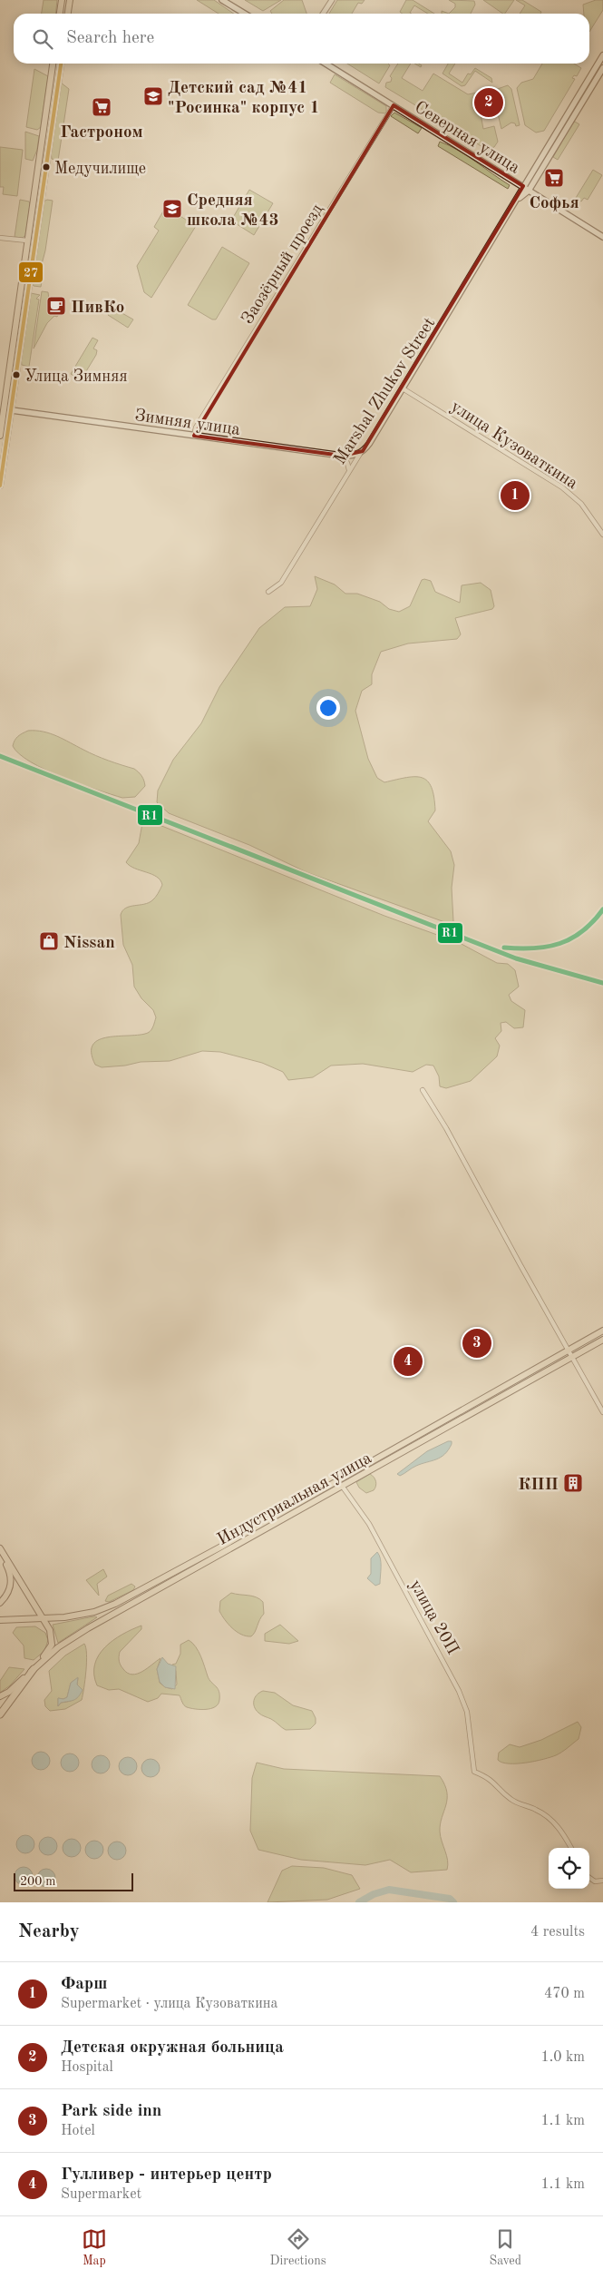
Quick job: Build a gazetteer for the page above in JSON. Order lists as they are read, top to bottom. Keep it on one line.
{"streets":{"main road":["Северная улица","Marshal Zhukov Street","Зимняя улица","Индустриальная улица"],"street":["Заозёрный проезд","улица Кузоваткина","улица 20П"]},"crossings":[["Северная улица","Заозёрный проезд"],["Северная улица","Marshal Zhukov Street"],["Заозёрный проезд","Зимняя улица"],["Marshal Zhukov Street","Зимняя улица"],["Marshal Zhukov Street","улица Кузоваткина"],["Индустриальная улица","улица 20П"]],"places":{"school or university":["Детский сад №41 \"Росинка\" корпус 1","Средняя школа №43"],"supermarket":["Гастроном","Софья"],"other":["Медучилище","Улица Зимняя"],"cafe":["ПивКо"],"shop":["Nissan"],"building":["КПП"]},"lines":["transit line 27","transit line R1"],"scale_bar":"200 m","page":{"search":"Search here","pins":["2","1","3","4"],"scale":"200 m","heading":["Nearby","4 results"],"list":[{"mark":"1","name":"Фарш","note":"Supermarket · улица Кузоваткина","value":"470 m"},{"mark":"2","name":"Детская окружная больница","note":"Hospital","value":"1.0 km"},{"mark":"3","name":"Park side inn","note":"Hotel","value":"1.1 km"},{"mark":"4","name":"Гулливер - интерьер центр","note":"Supermarket","value":"1.1 km"}],"nav":["Map","Directions","Saved"]}}
